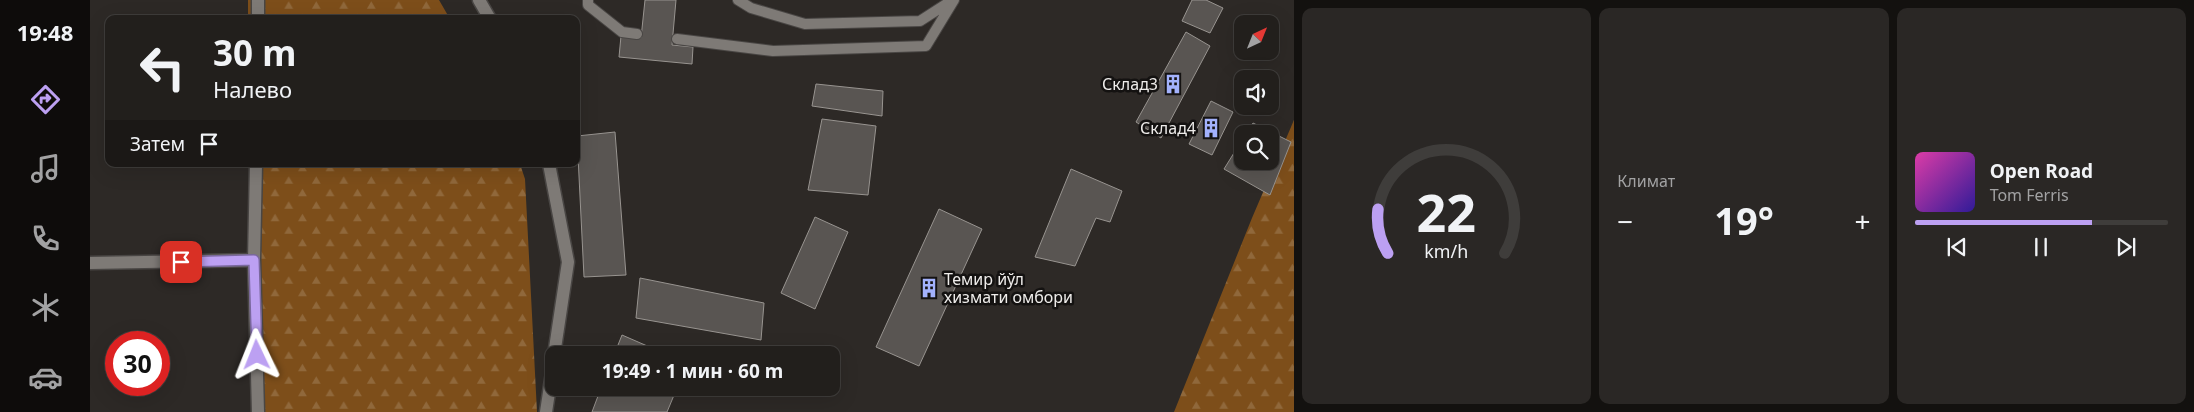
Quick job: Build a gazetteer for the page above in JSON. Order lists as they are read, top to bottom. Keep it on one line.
{"places":{"building":["Склад3","Склад4","Темир йўл хизмати омбори"]},"north":"top right","page":{"tabs":"19:48","tile":"Климат","turn":["30 m","Налево"],"then":"Затем","song":["Open Road","Tom Ferris"],"heat":["−","19°","+"],"limit":"30","trip":"19:49 · 1 мин · 60 m","gauge":["22","km/h"]}}
